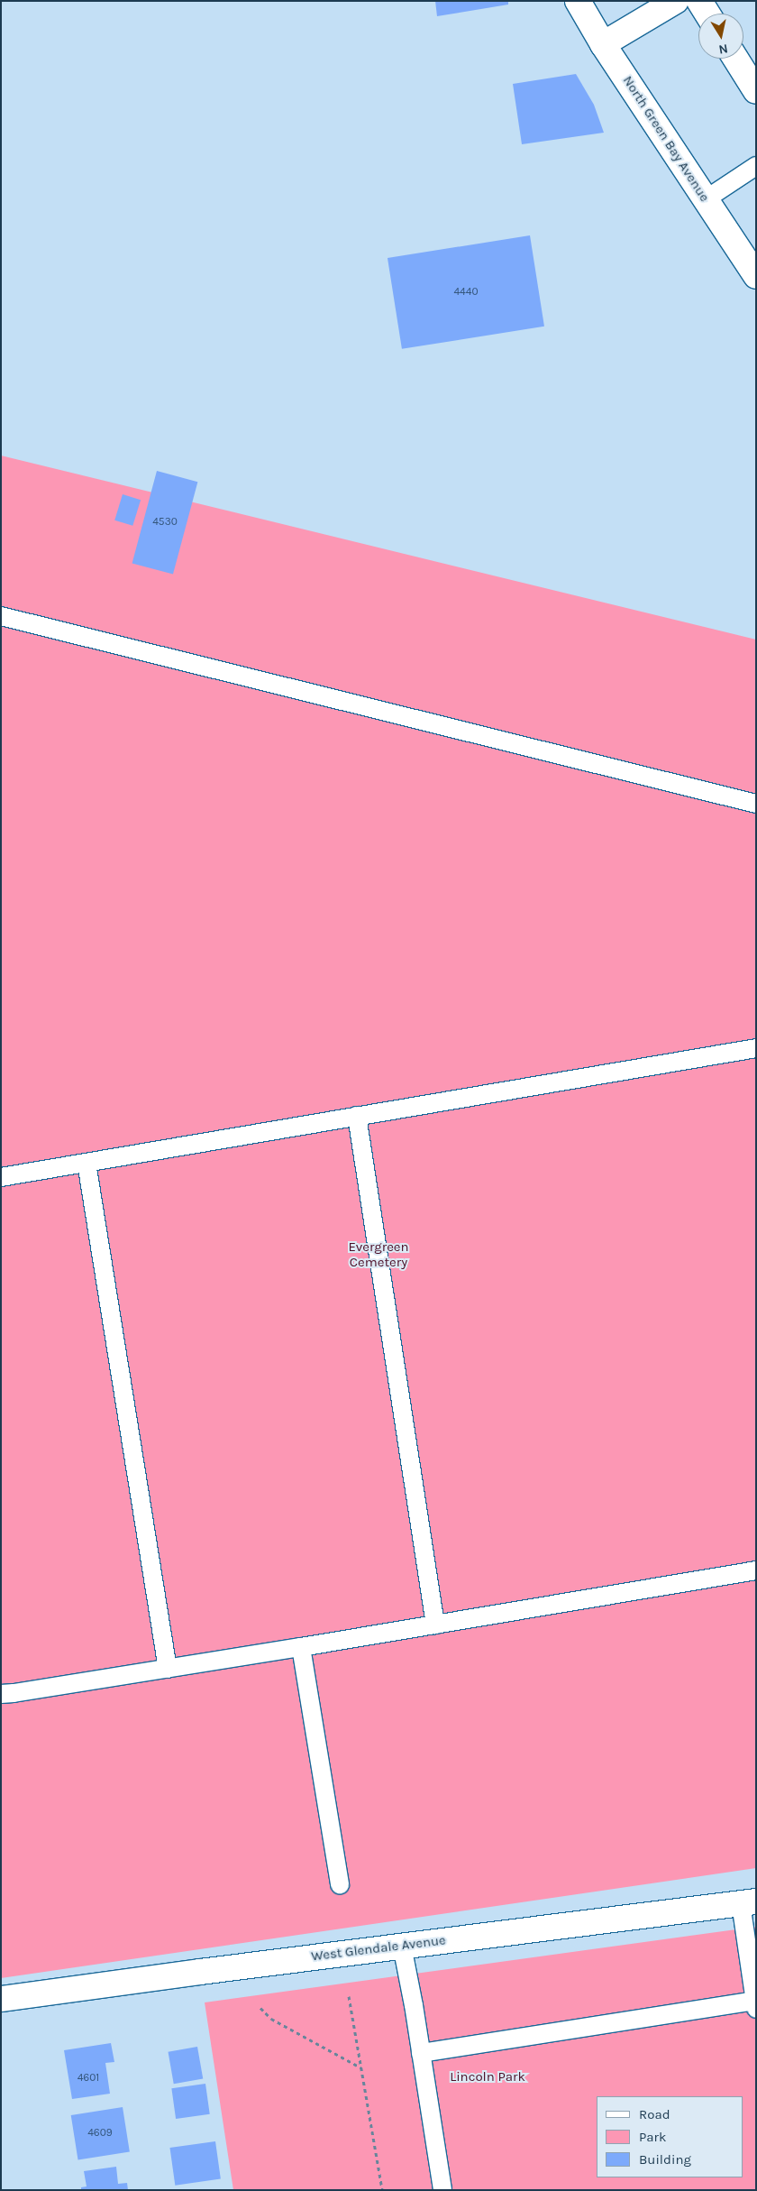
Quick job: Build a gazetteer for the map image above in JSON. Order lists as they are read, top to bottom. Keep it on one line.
{"streets":{"street":["North Green Bay Avenue","West Glendale Avenue"]},"parks":["Evergreen Cemetery","Lincoln Park"],"house_numbers":["4440","4530","4601","4609"],"legend":["Road","Park","Building"],"north":"bottom"}
